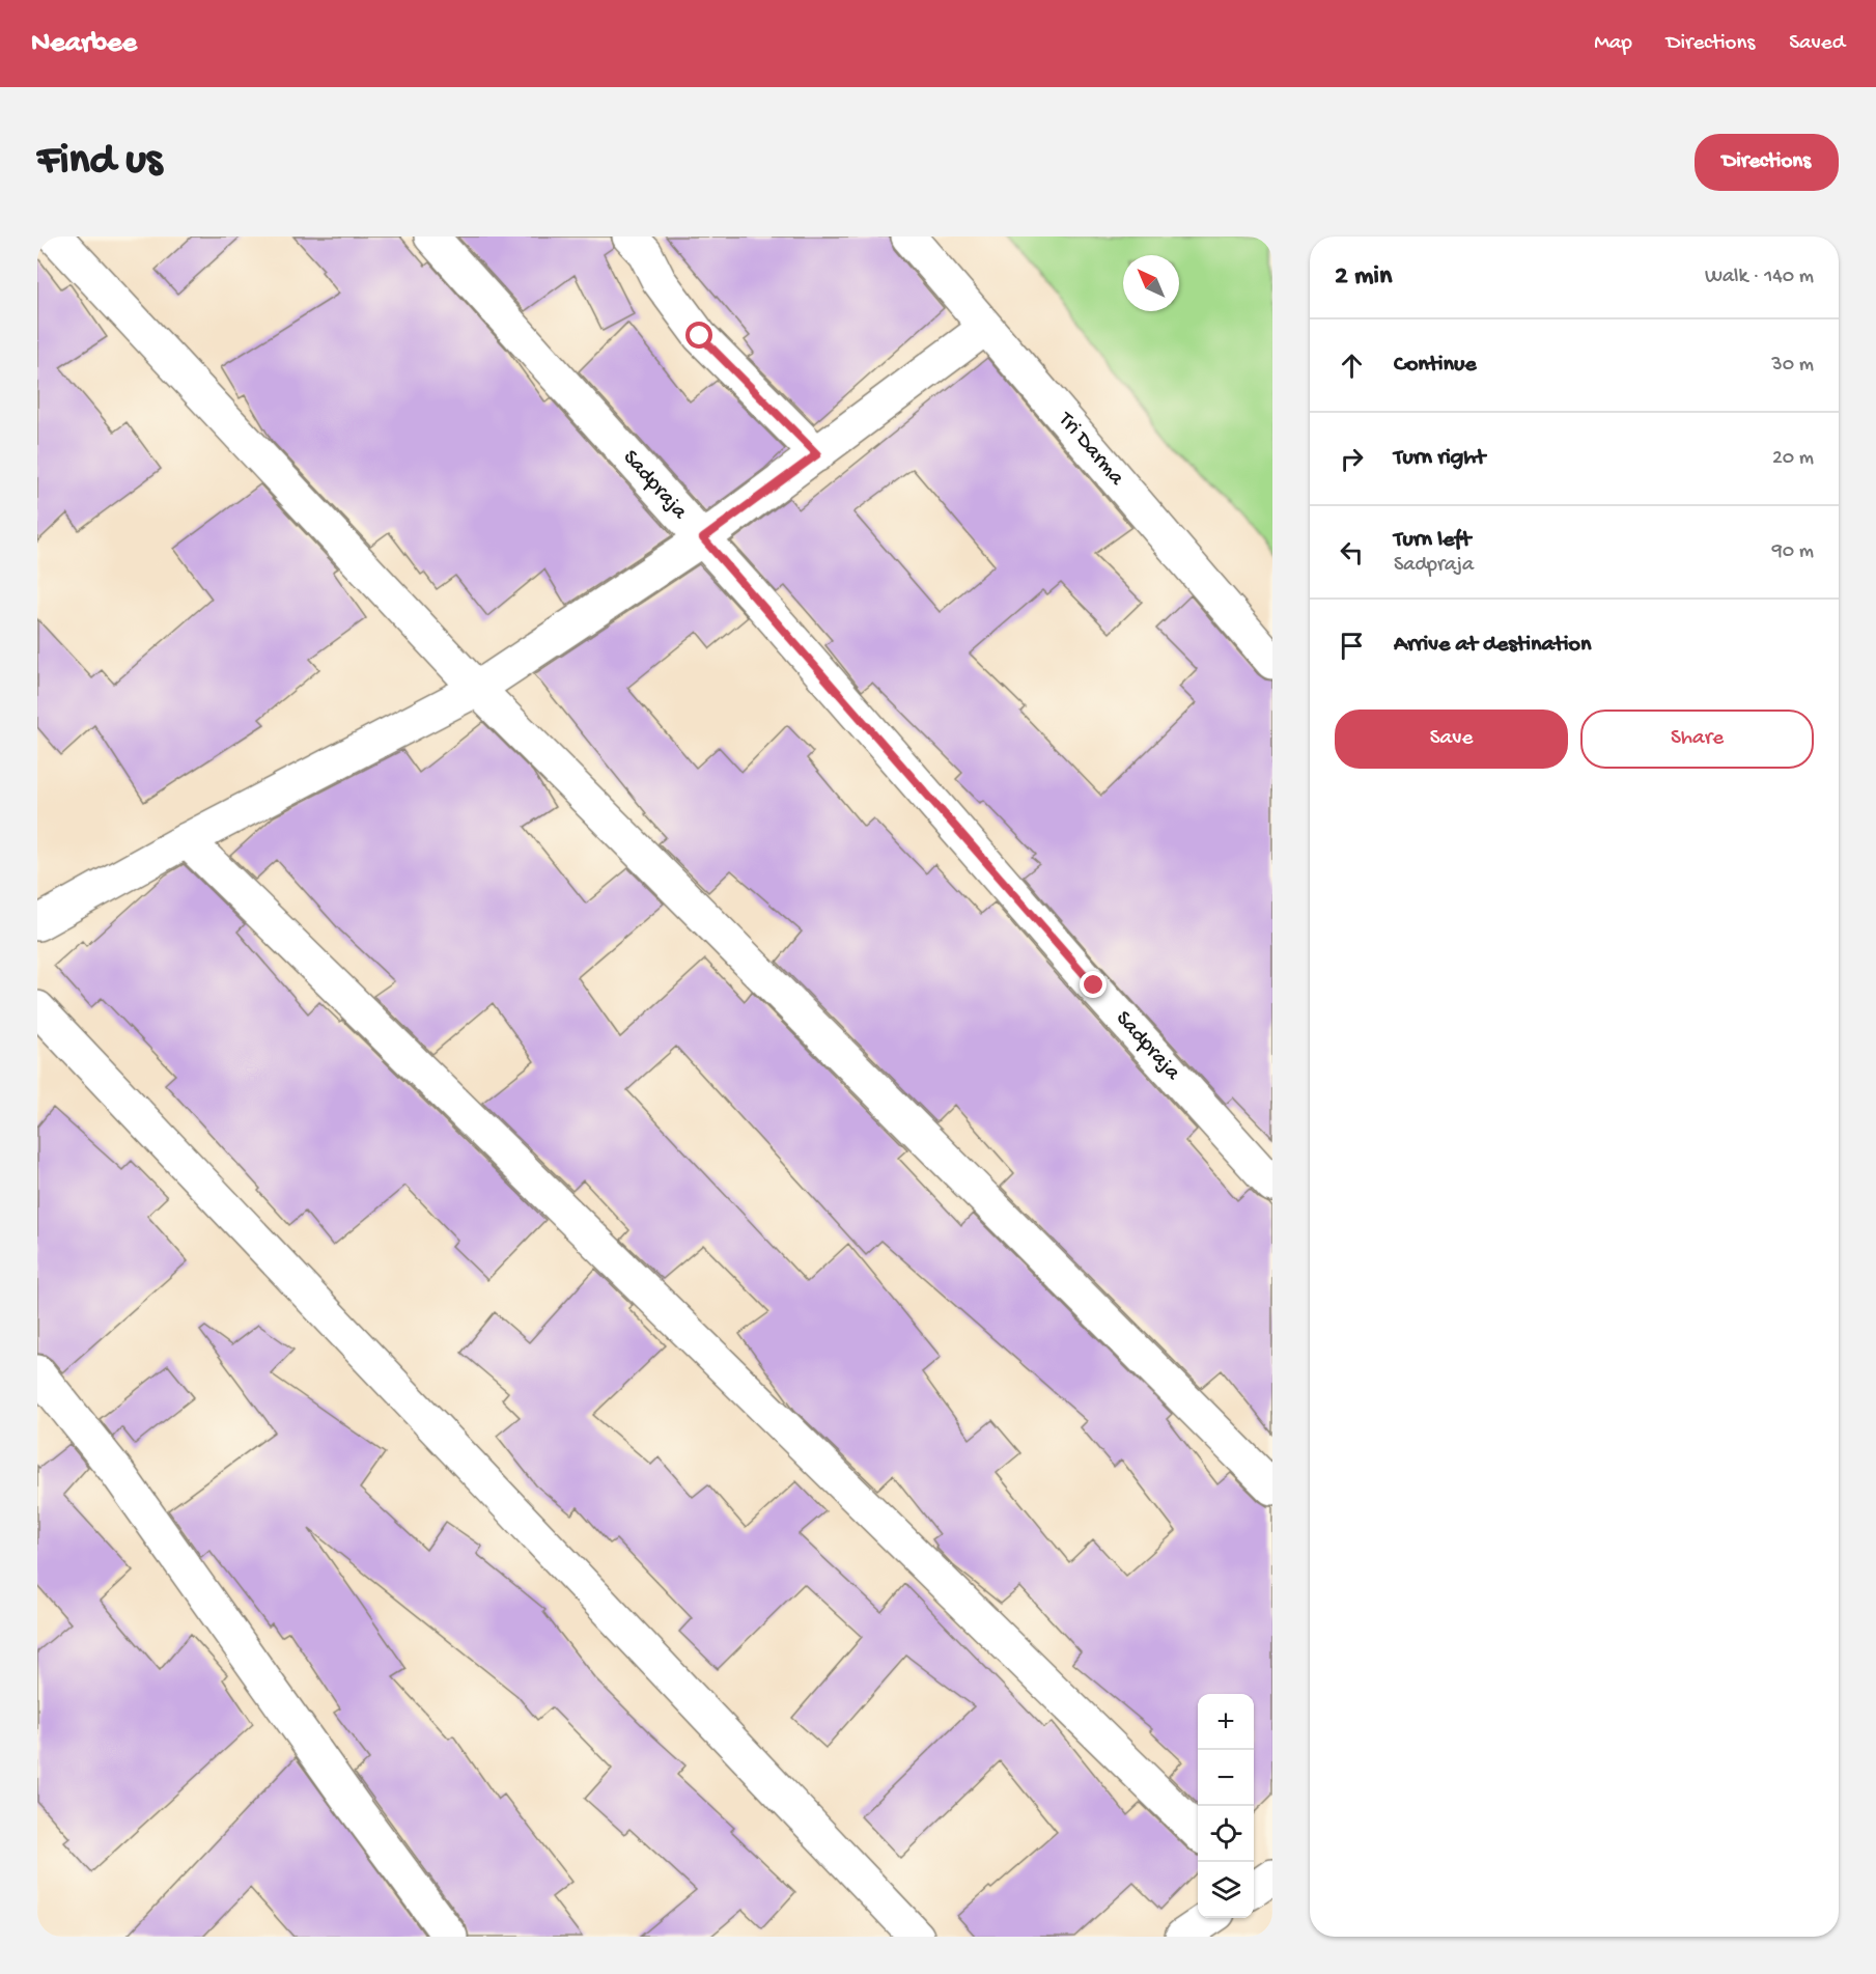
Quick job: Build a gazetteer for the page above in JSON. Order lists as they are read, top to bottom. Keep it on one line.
{"streets":{"street":["Tri Darma","Sadpraja"]},"north":"top left","page":{"header":"Nearbee","nav":["Map","Directions","Saved"],"buttons":["Directions",["Save","Share"]],"title":"Find us","heading":["2 min","Walk · 140 m"],"list":[["Continue","30 m"],["Turn right","20 m"],["Turn left","Sadpraja","90 m"],"Arrive at destination"],"map_buttons":["+","−"]}}
